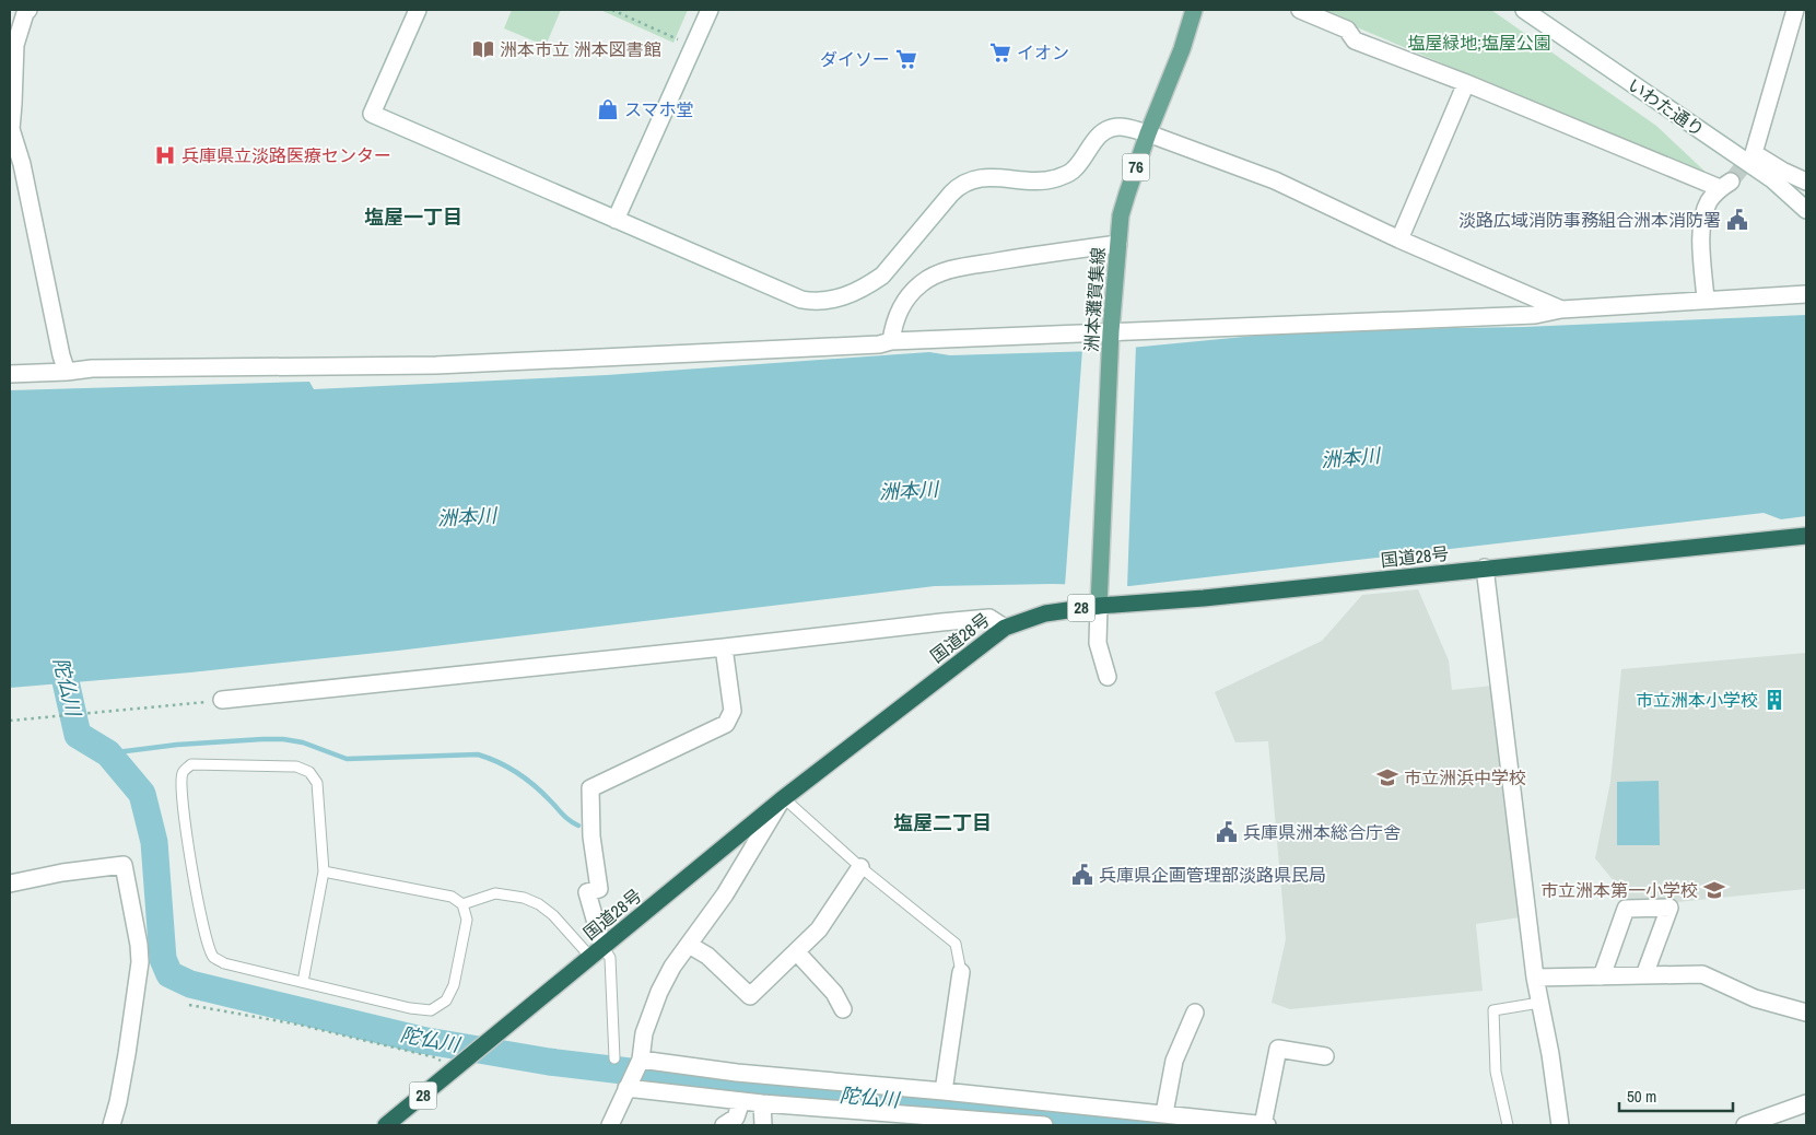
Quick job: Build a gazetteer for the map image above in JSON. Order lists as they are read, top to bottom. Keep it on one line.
{"streets":{"highway":["国道28号","28"],"main road":["76","洲本灘賀集線"],"street":["いわた通り"]},"crossings":[["洲本灘賀集線","国道28号"]],"districts":["塩屋一丁目","塩屋二丁目"],"water":["洲本川","陀仏川"],"parks":["塩屋緑地;塩屋公園"],"places":{"library":["洲本市立 洲本図書館"],"supermarket":["イオン","ダイソー"],"shop":["スマホ堂"],"hospital":["兵庫県立淡路医療センター"],"public building":["淡路広域消防事務組合洲本消防署","兵庫県洲本総合庁舎","兵庫県企画管理部淡路県民局"],"building":["市立洲本小学校"],"school or university":["市立洲浜中学校","市立洲本第一小学校"]},"scale_bar":"50 m"}
